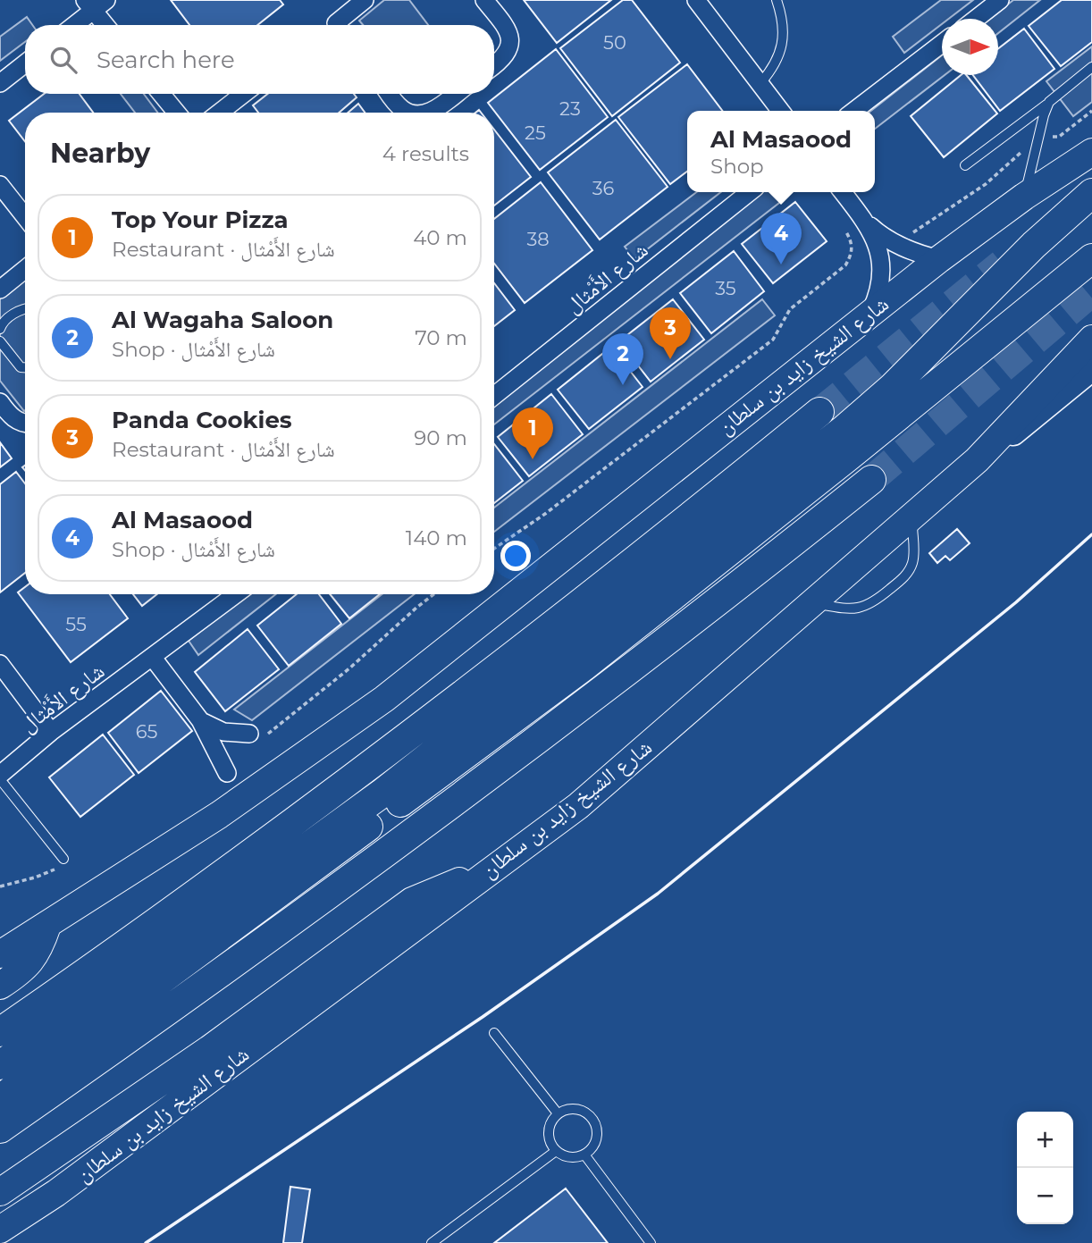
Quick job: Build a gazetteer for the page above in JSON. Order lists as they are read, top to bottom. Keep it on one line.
{"streets":{"main road":["شارع الشيخ زايد بن سلطان"],"street":["شارع الأَمْثال"]},"house_numbers":["50","23","25","36","38","35","55","65"],"north":"right","page":{"search":"Search here","popup":["Al Masaood","Shop"],"heading":["Nearby","4 results"],"list":[{"mark":"1","name":"Top Your Pizza","note":"Restaurant · شارع الأَمْثال","value":"40 m"},{"mark":"2","name":"Al Wagaha Saloon","note":"Shop · شارع الأَمْثال","value":"70 m"},{"mark":"3","name":"Panda Cookies","note":"Restaurant · شارع الأَمْثال","value":"90 m"},{"mark":"4","name":"Al Masaood","note":"Shop · شارع الأَمْثال","value":"140 m"}],"pins":["4","3","2","1"],"map_buttons":["+","−"]}}
